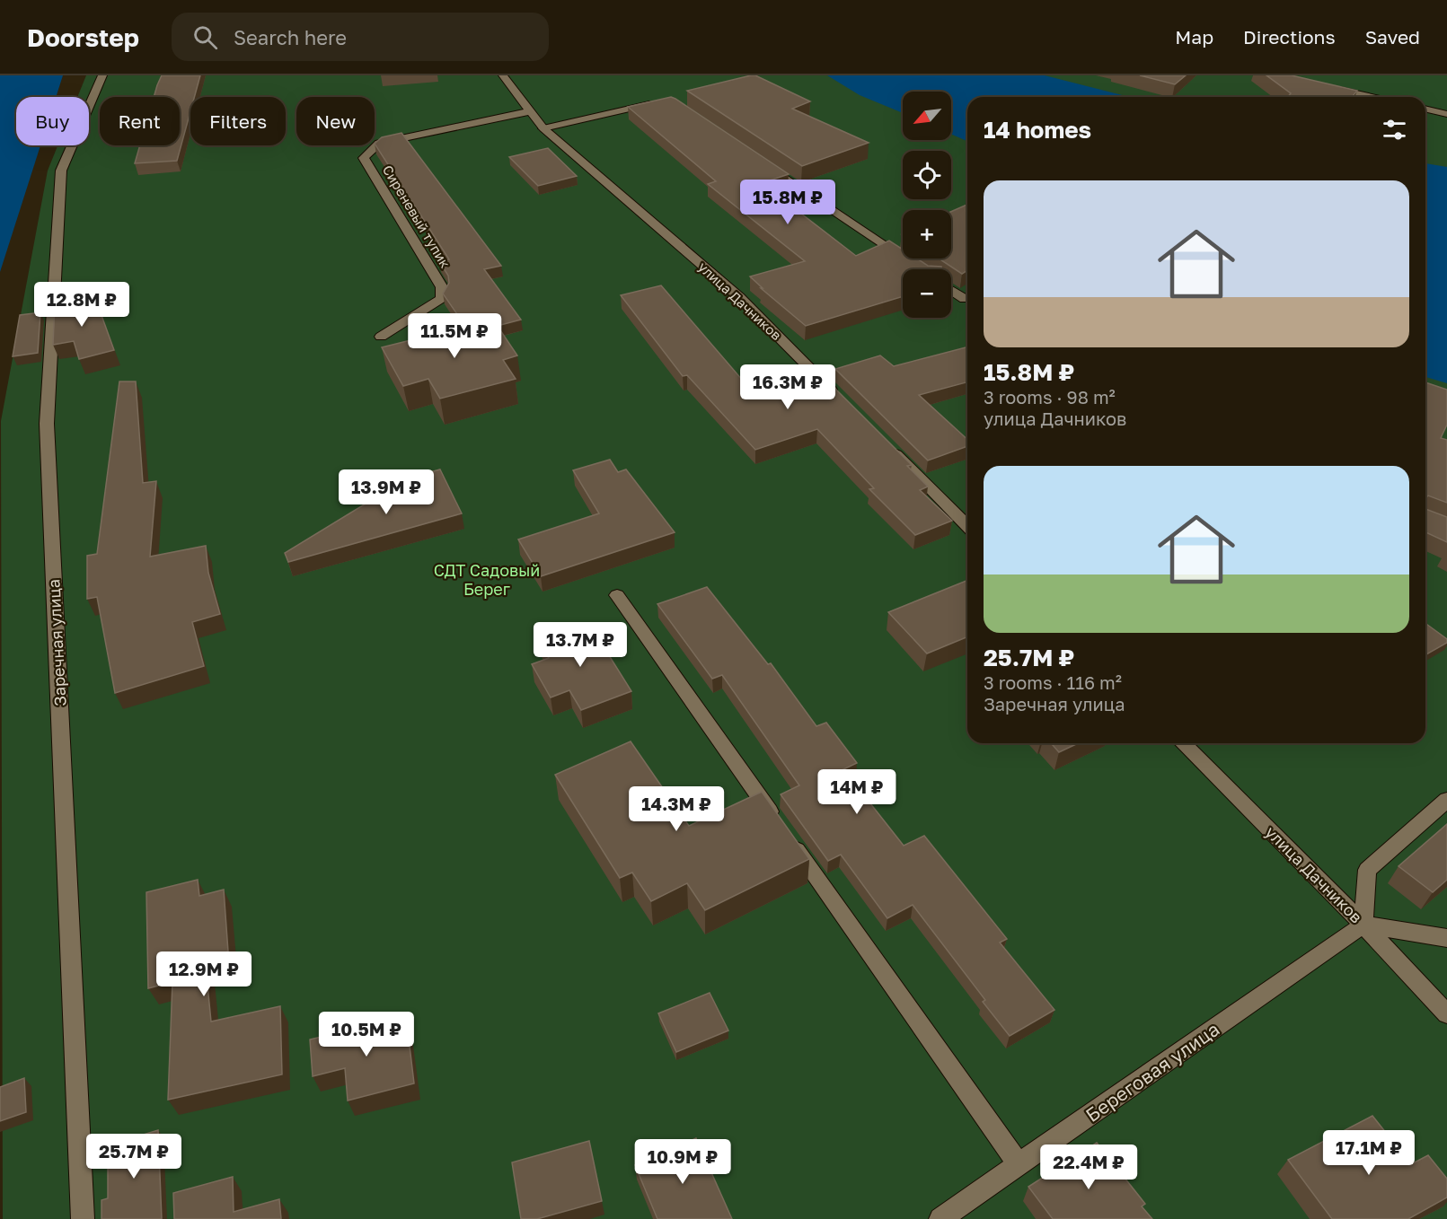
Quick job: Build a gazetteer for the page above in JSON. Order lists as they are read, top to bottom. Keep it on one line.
{"streets":{"street":["Сиреневый тупик","улица Дачников","Заречная улица","Береговая улица"]},"crossings":[["Сиреневый тупик","улица Дачников"],["улица Дачников","Береговая улица"]],"parks":["СДТ Садовый Берег"],"north":"bottom left","page":{"header":"Doorstep","search":"Search here","nav":["Map","Directions","Saved"],"map_buttons":["+","−"],"chip":["Buy","Rent","Filters","New"],"heading":"14 homes","list":[{"name":"15.8M ₽","note":"3 rooms · 98 m² · улица Дачников"},{"name":"25.7M ₽","note":"3 rooms · 116 m² · Заречная улица"}],"price":["15.8M ₽","12.8M ₽","11.5M ₽","16.3M ₽","13.9M ₽","13.7M ₽","14M ₽","14.3M ₽","12.9M ₽","10.5M ₽","17.1M ₽","25.7M ₽","10.9M ₽","22.4M ₽"]}}
